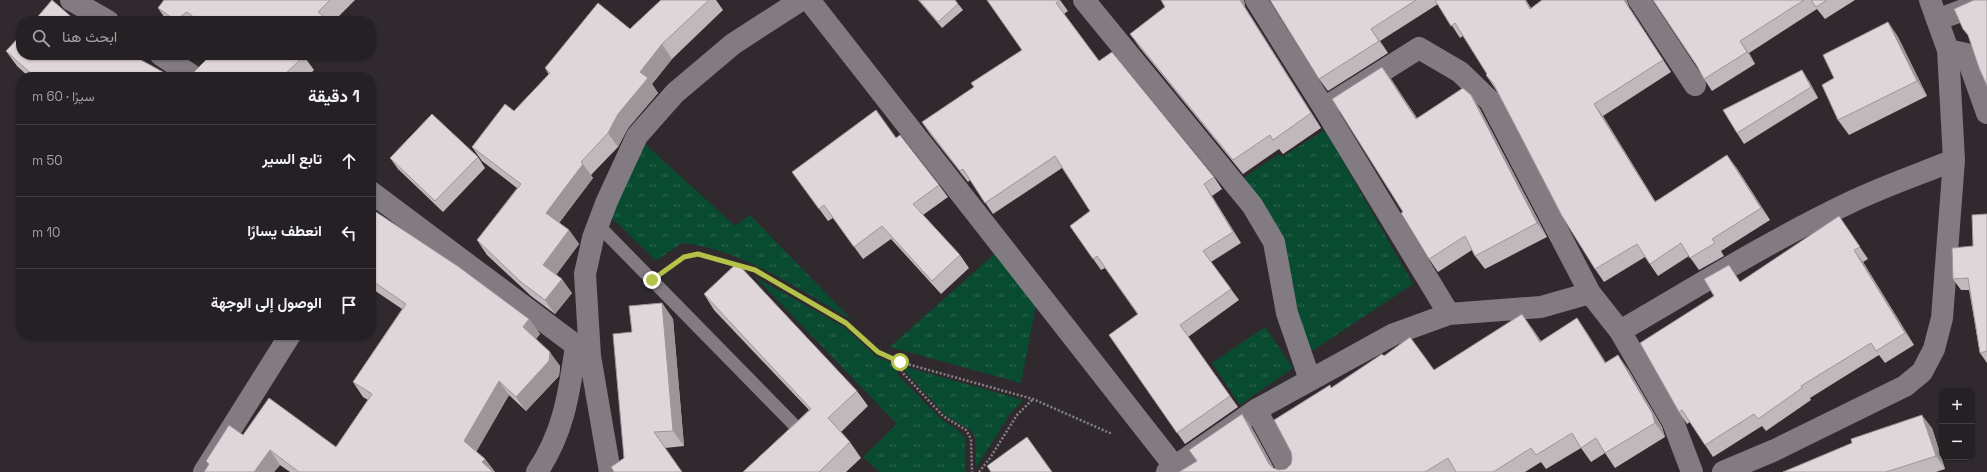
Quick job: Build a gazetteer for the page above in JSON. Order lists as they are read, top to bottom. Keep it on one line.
{"page":{"search":"ابحث هنا","heading":["1 دقيقة","سيرًا · 60 m"],"list":[["تابع السير","50 m"],["انعطف يسارًا","10 m"],"الوصول إلى الوجهة"],"map_buttons":["+","−"]}}
